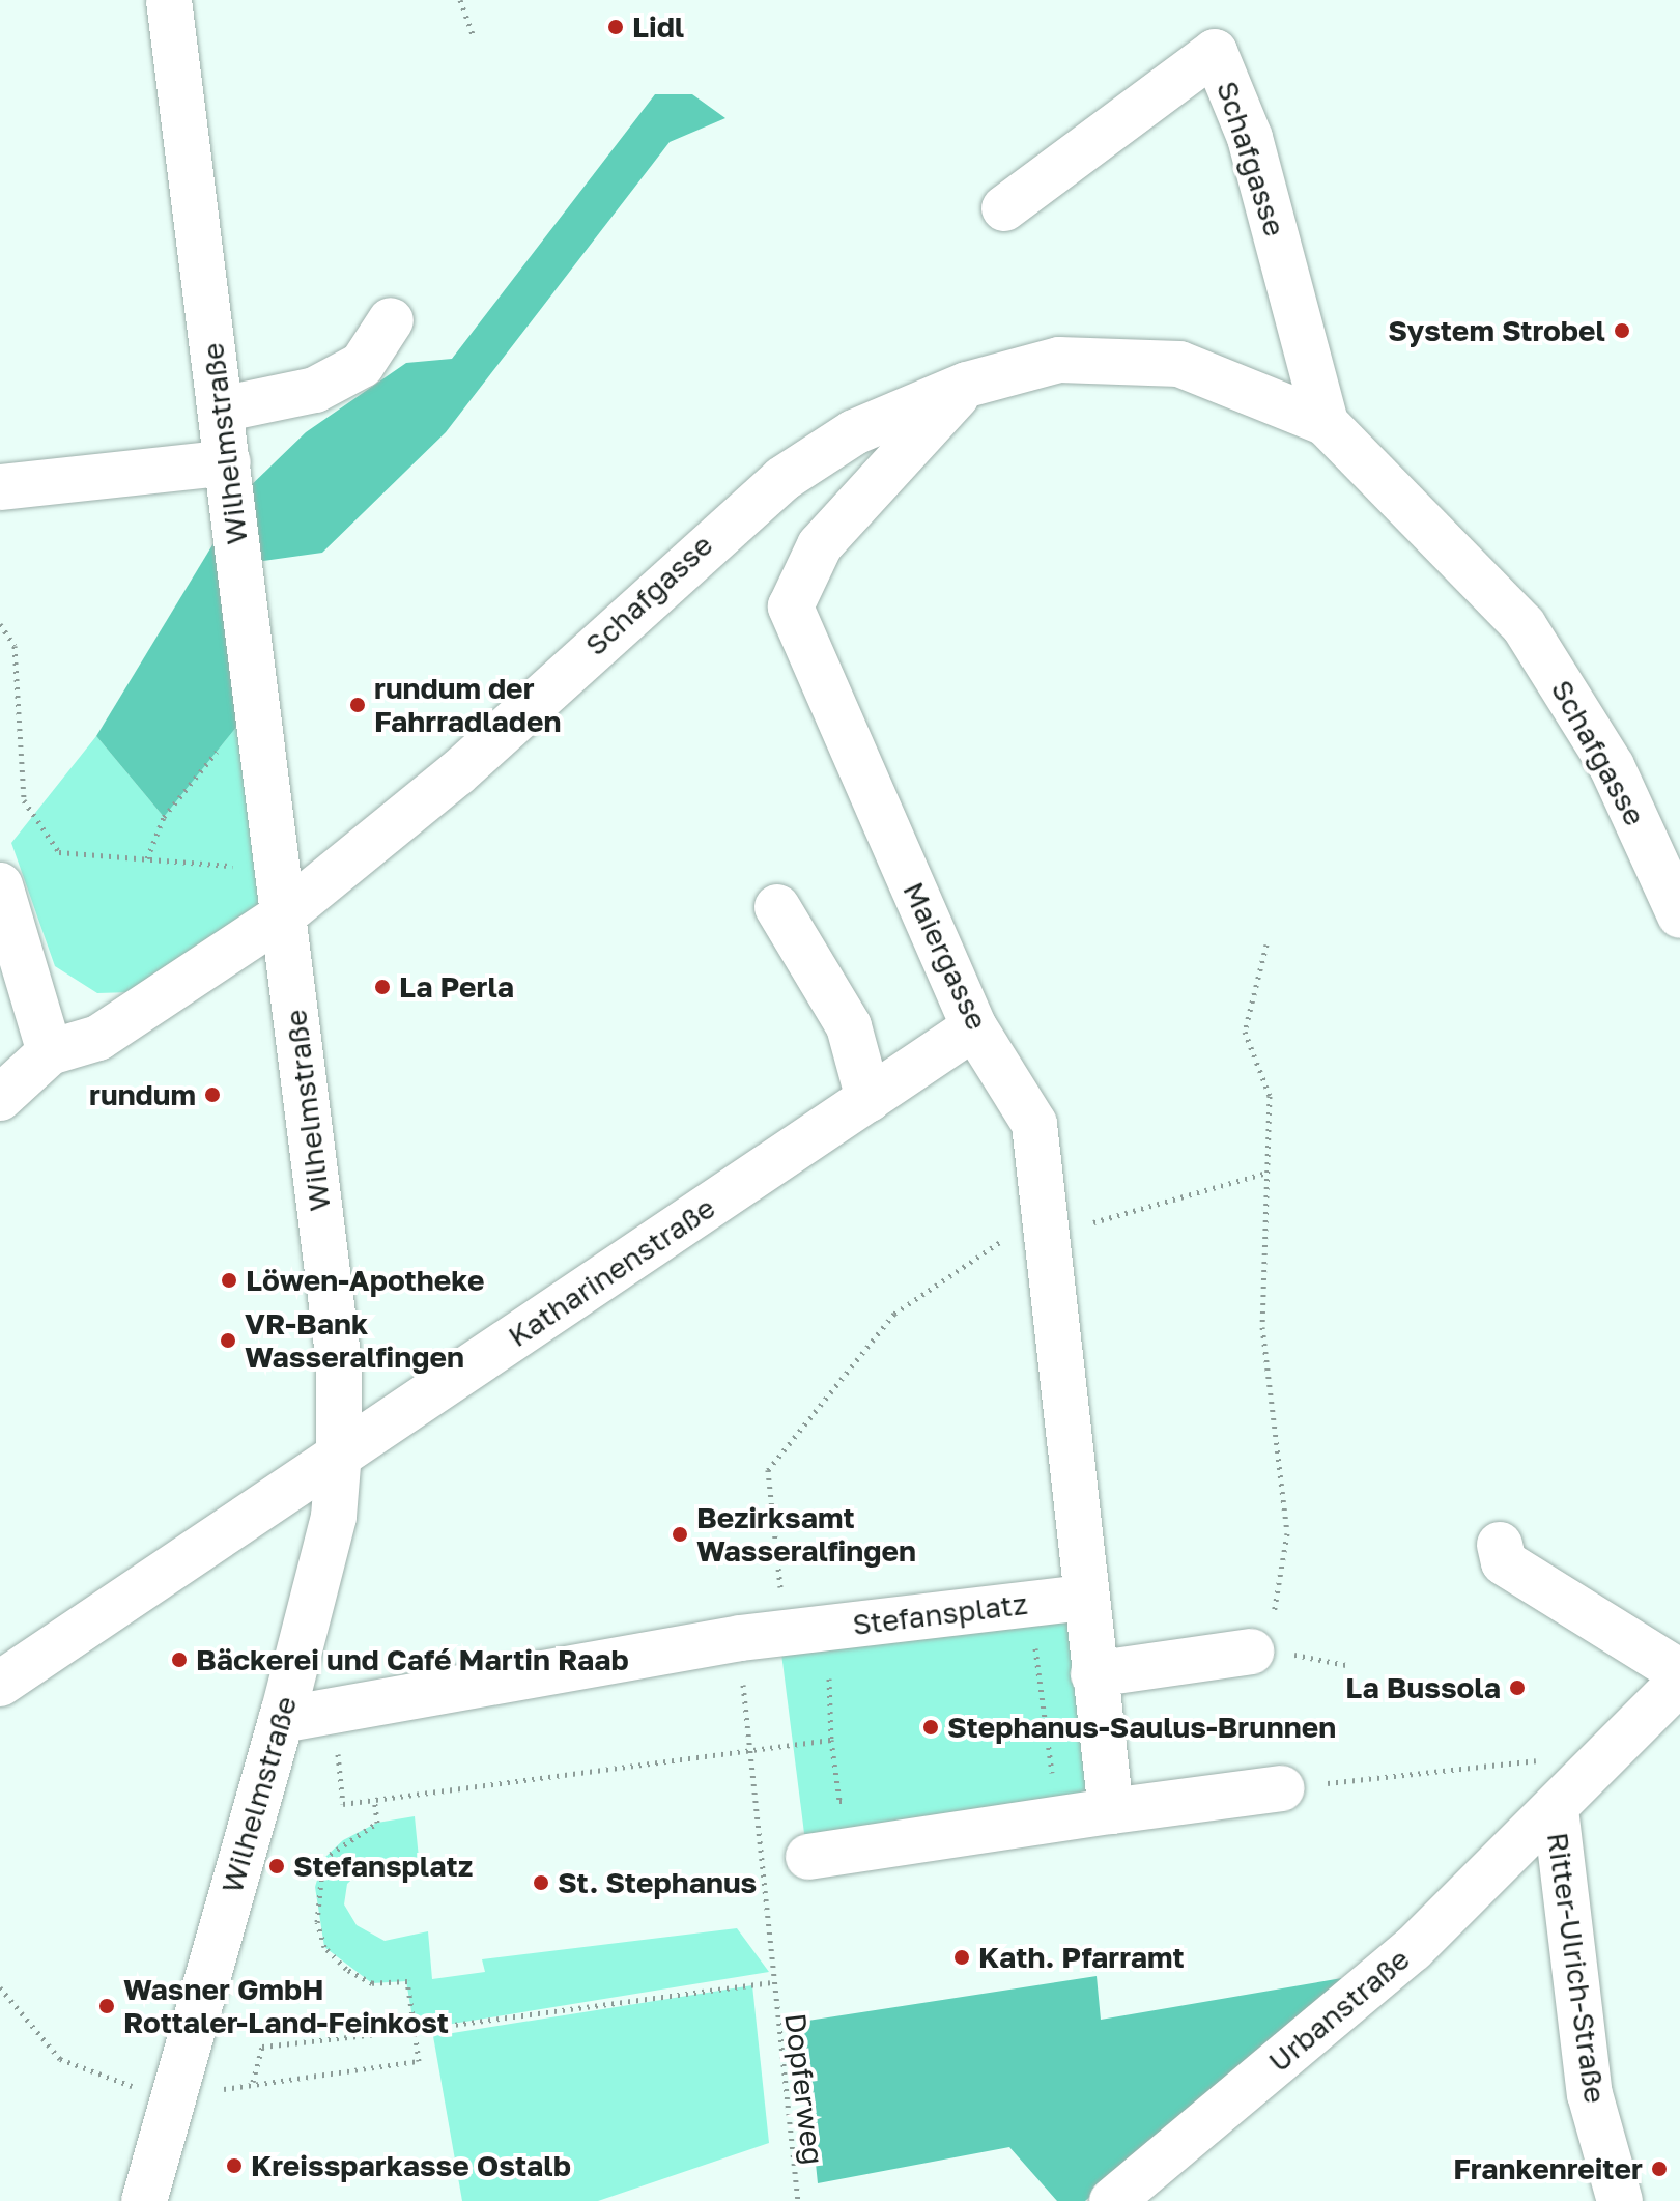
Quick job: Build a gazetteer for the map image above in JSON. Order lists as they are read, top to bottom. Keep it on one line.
{"streets":{"street":["Schafgasse","Wilhelmstraße","Maiergasse","Katharinenstraße","Stefansplatz","Ritter-Ulrich-Straße","Urbanstraße"],"path":["Dopferweg"]},"crossings":[["Schafgasse","Wilhelmstraße"],["Schafgasse","Maiergasse"],["Wilhelmstraße","Katharinenstraße"],["Wilhelmstraße","Stefansplatz"],["Maiergasse","Katharinenstraße"],["Maiergasse","Stefansplatz"],["Stefansplatz","Dopferweg"],["Ritter-Ulrich-Straße","Urbanstraße"]],"places":["Lidl","System Strobel","rundum der Fahrradladen","La Perla","rundum","Löwen-Apotheke","VR-Bank Wasseralfingen","Bezirksamt Wasseralfingen","Bäckerei und Café Martin Raab","La Bussola","Stephanus-Saulus-Brunnen","Stefansplatz","St. Stephanus","Kath. Pfarramt","Wasner GmbH Rottaler-Land-Feinkost","Kreissparkasse Ostalb","Frankenreiter"]}
